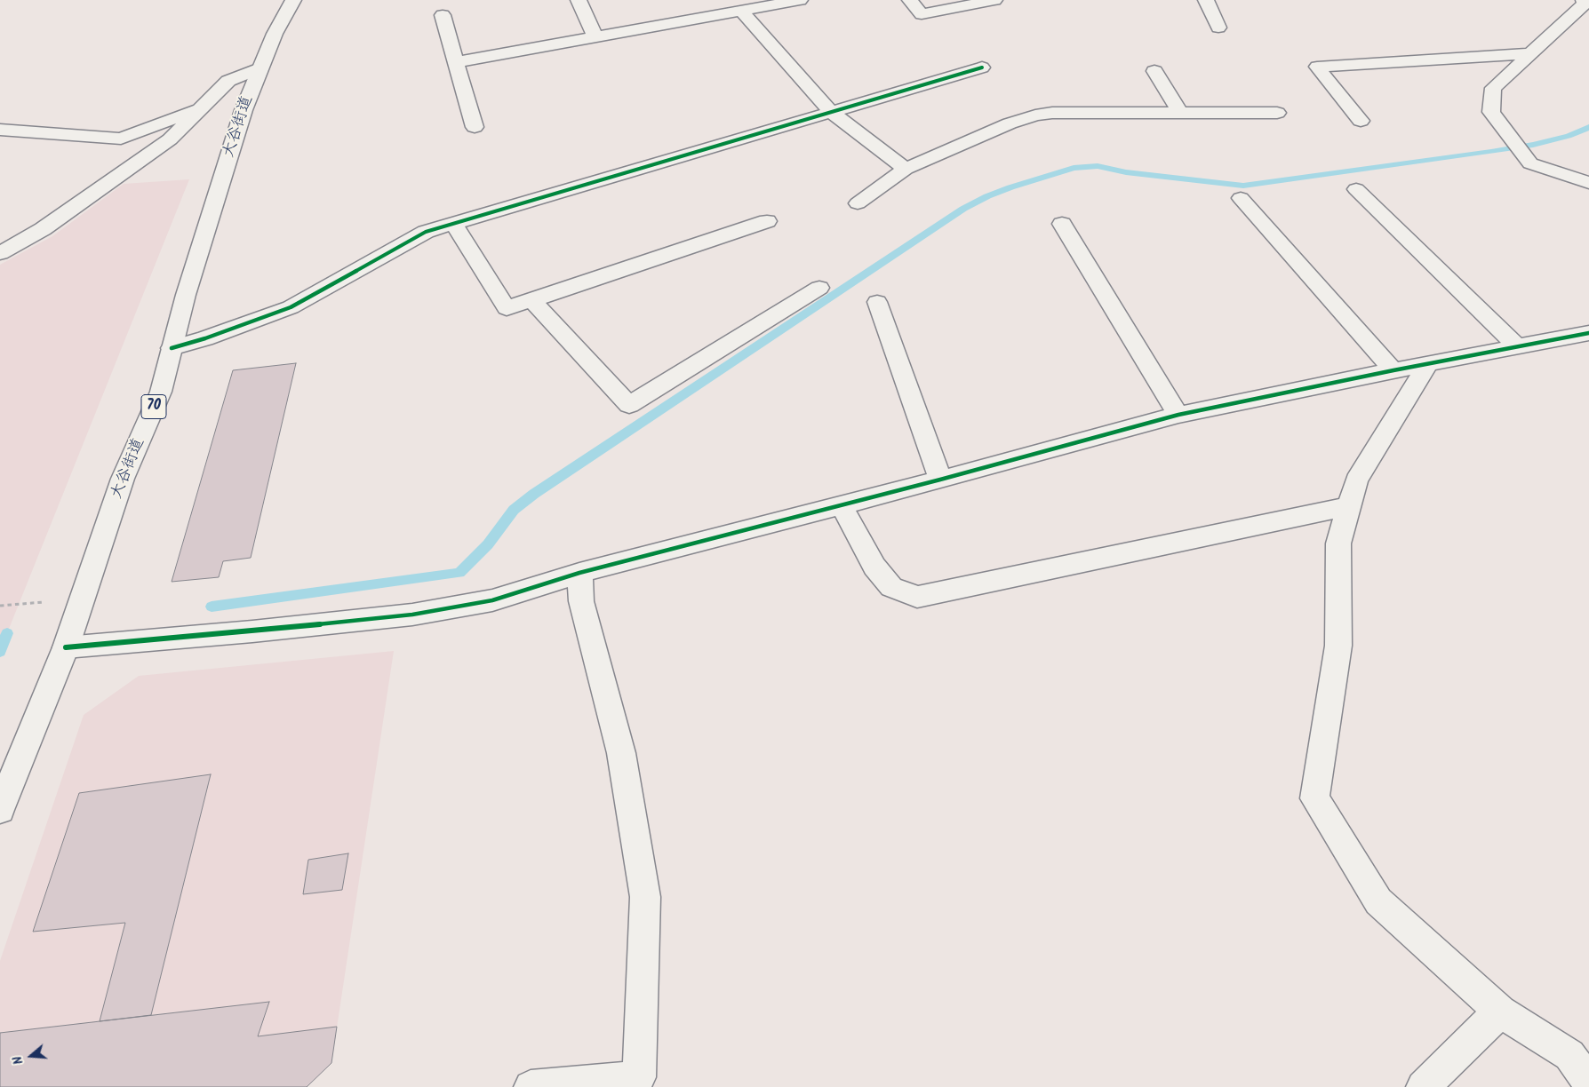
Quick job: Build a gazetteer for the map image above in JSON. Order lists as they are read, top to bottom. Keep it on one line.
{"streets":{"street":["大谷街道","70"]},"north":"left"}
